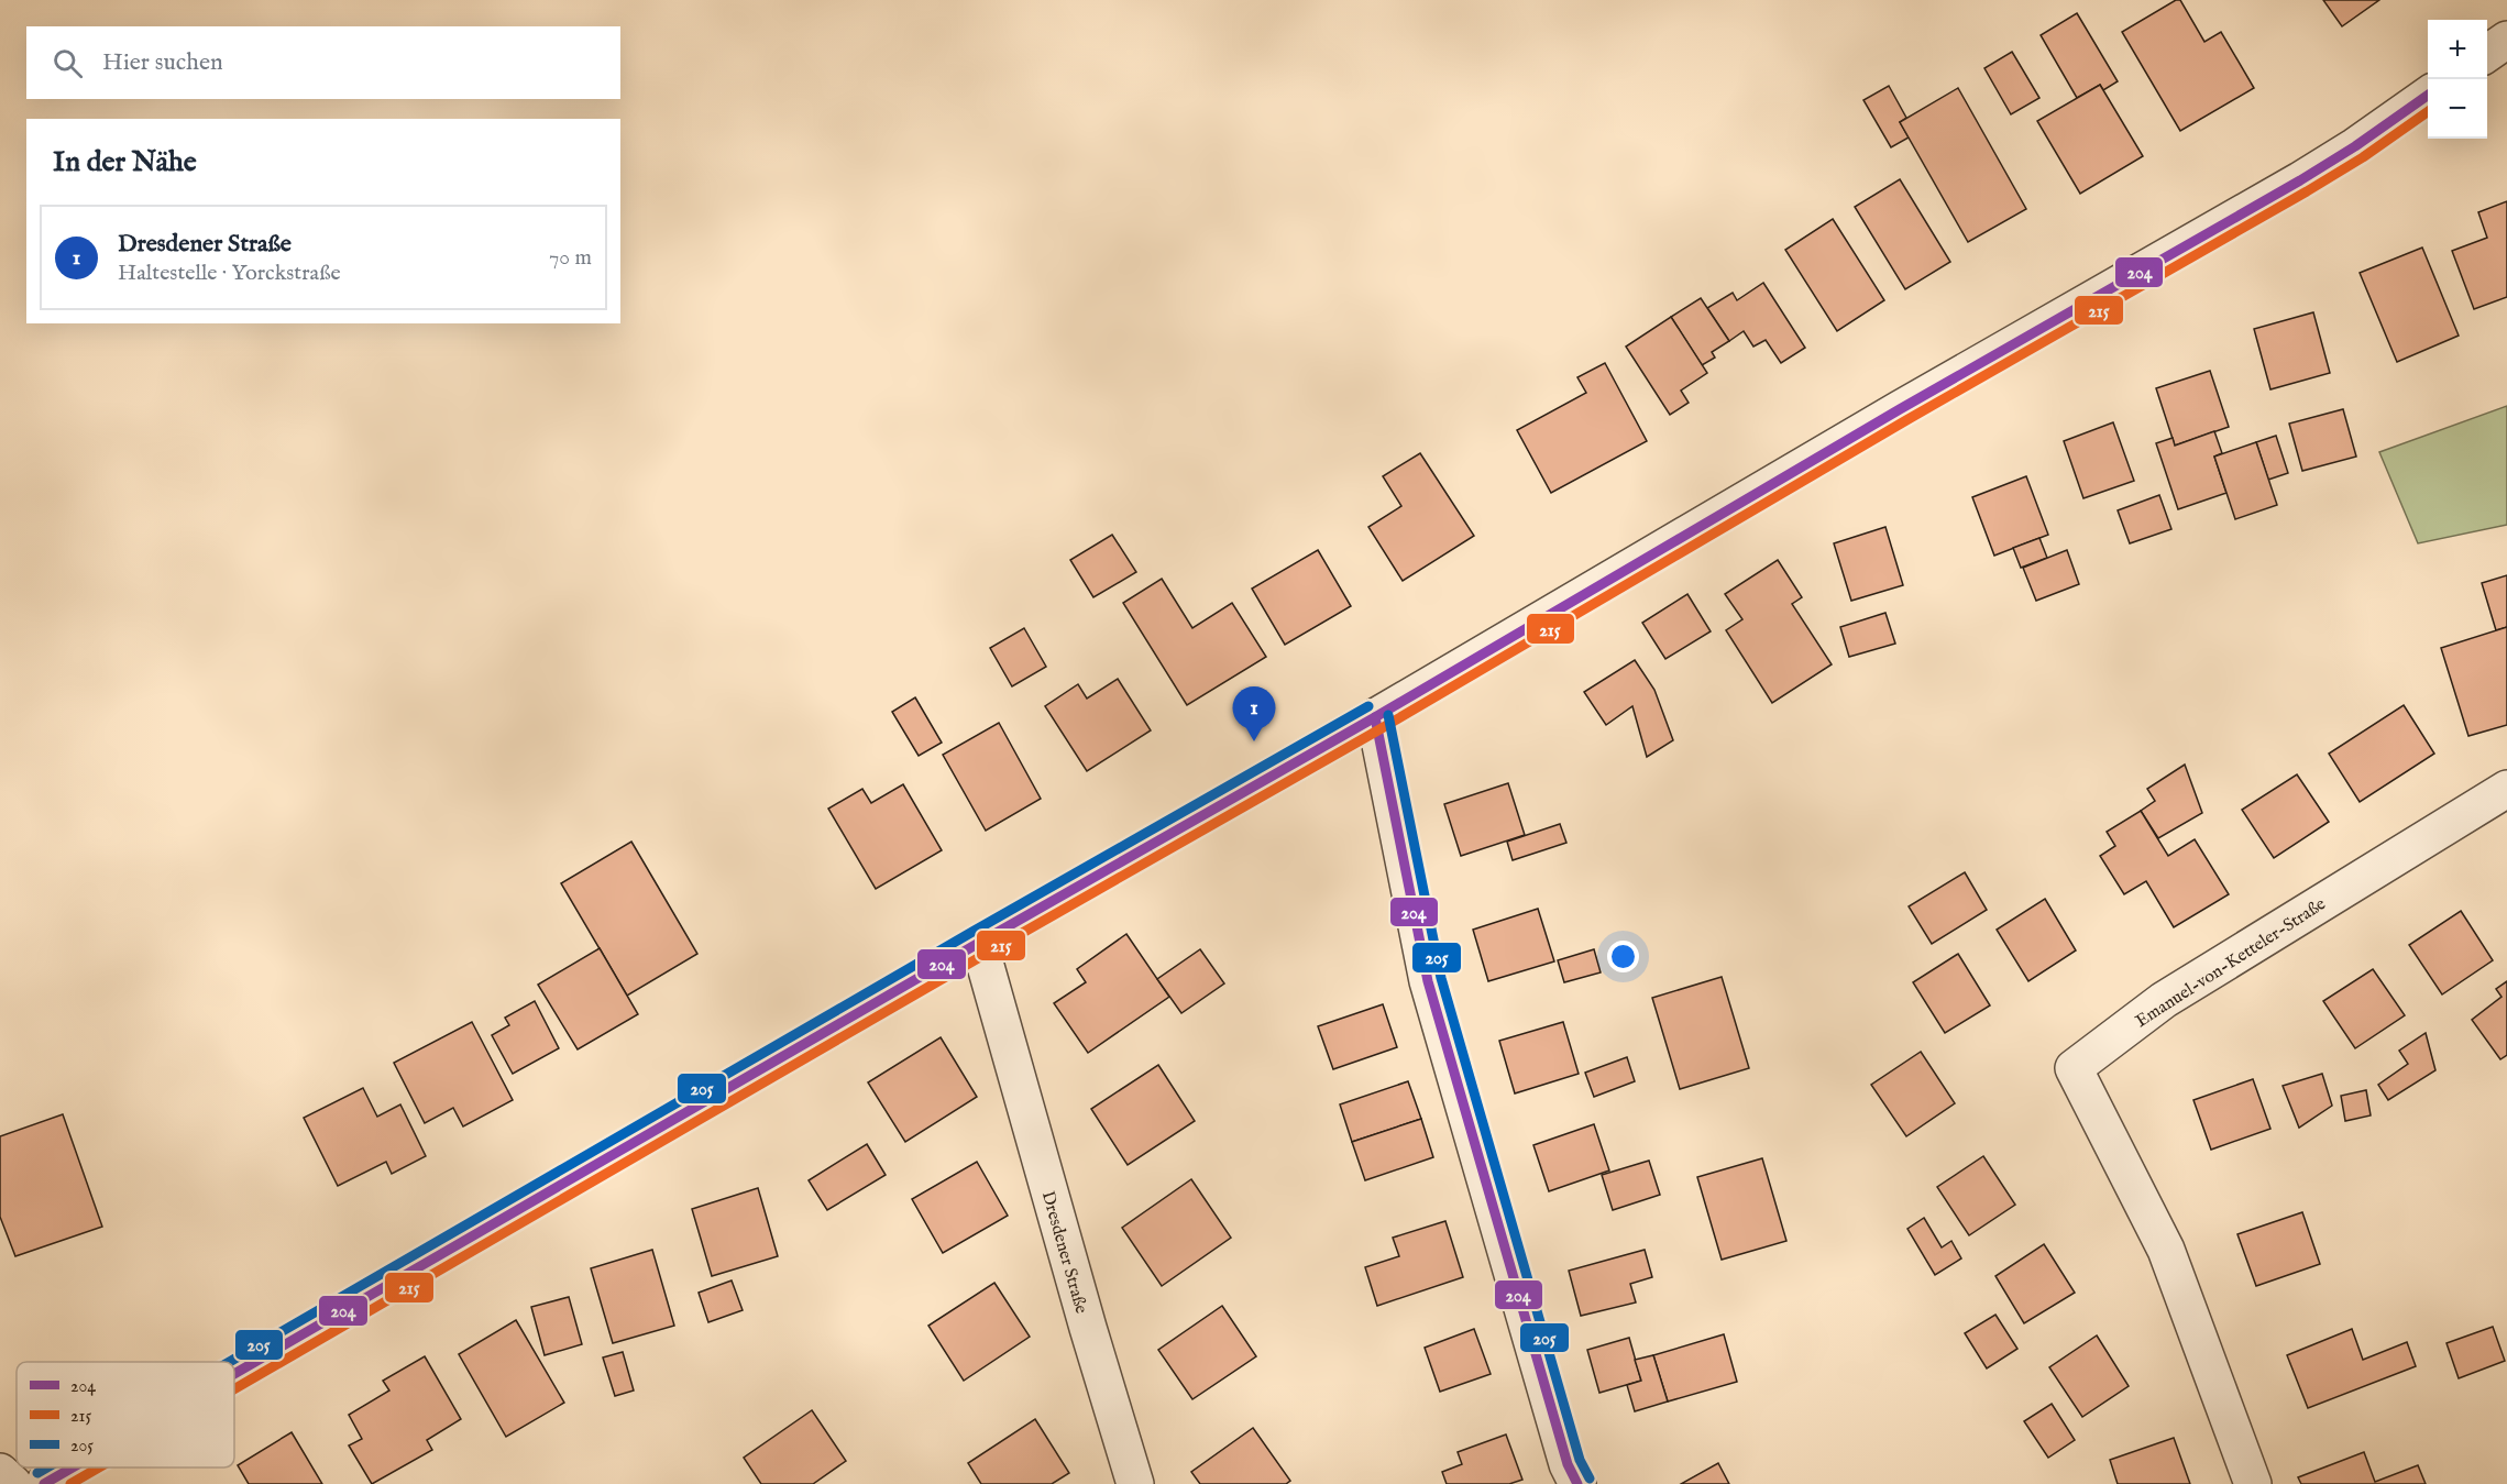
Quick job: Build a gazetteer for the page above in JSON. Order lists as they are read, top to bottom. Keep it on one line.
{"streets":{"street":["Emanuel-von-Ketteler-Straße","Dresdener Straße"]},"lines":["transit line 204","transit line 215","transit line 205"],"legend":["204","215","205"],"page":{"map_buttons":["+","−"],"search":"Hier suchen","heading":"In der Nähe","list":[{"mark":"1","name":"Dresdener Straße","note":"Haltestelle · Yorckstraße","value":"70 m"}],"pins":"1"}}
